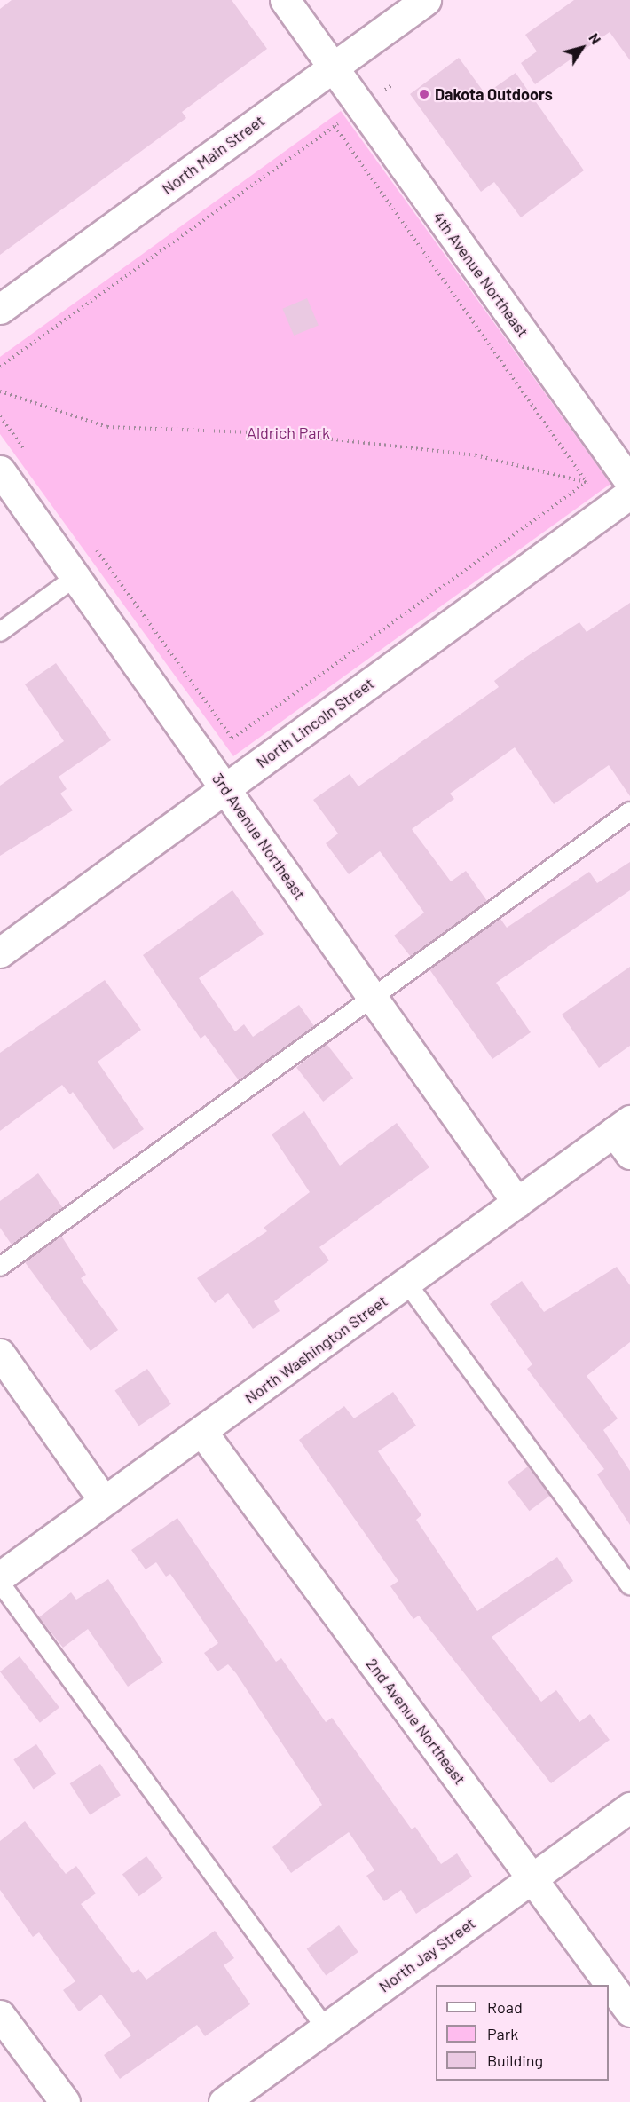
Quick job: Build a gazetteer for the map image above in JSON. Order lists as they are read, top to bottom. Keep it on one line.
{"streets":{"street":["North Main Street","4th Avenue Northeast","North Lincoln Street","3rd Avenue Northeast","North Washington Street","2nd Avenue Northeast","North Jay Street"]},"crossings":[["North Main Street","4th Avenue Northeast"],["North Lincoln Street","3rd Avenue Northeast"],["3rd Avenue Northeast","North Washington Street"],["North Washington Street","2nd Avenue Northeast"],["2nd Avenue Northeast","North Jay Street"]],"parks":["Aldrich Park"],"places":["Dakota Outdoors"],"legend":["Road","Park","Building"],"north":"top right"}
